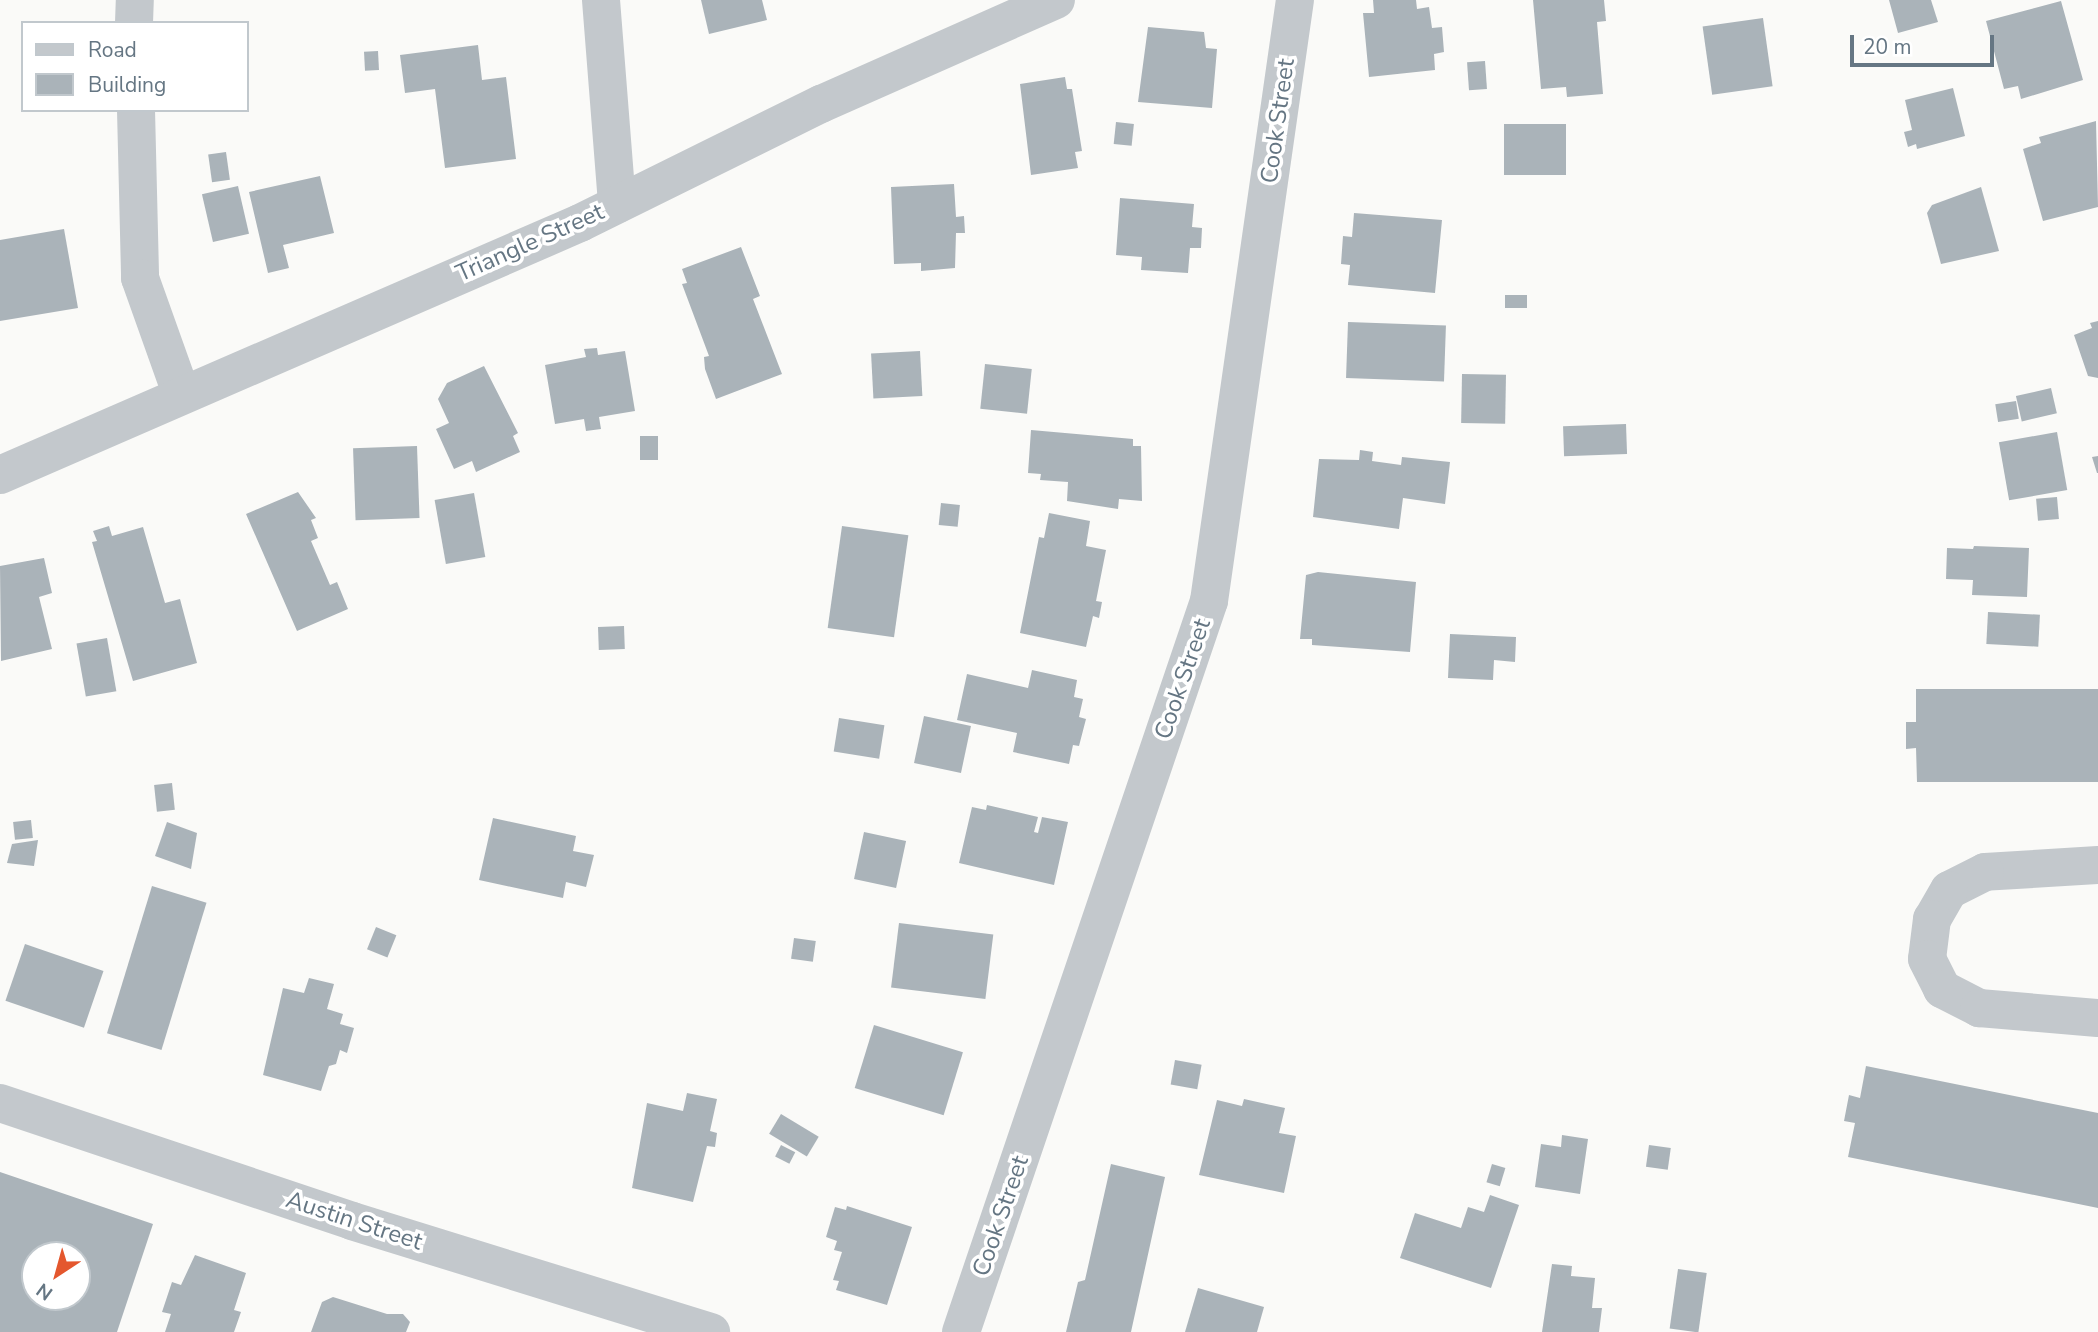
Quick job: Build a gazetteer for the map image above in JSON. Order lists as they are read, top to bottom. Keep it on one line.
{"streets":{"street":["Cook Street","Triangle Street","Austin Street"]},"legend":["Road","Building"],"scale_bar":"20 m","north":"bottom left"}
